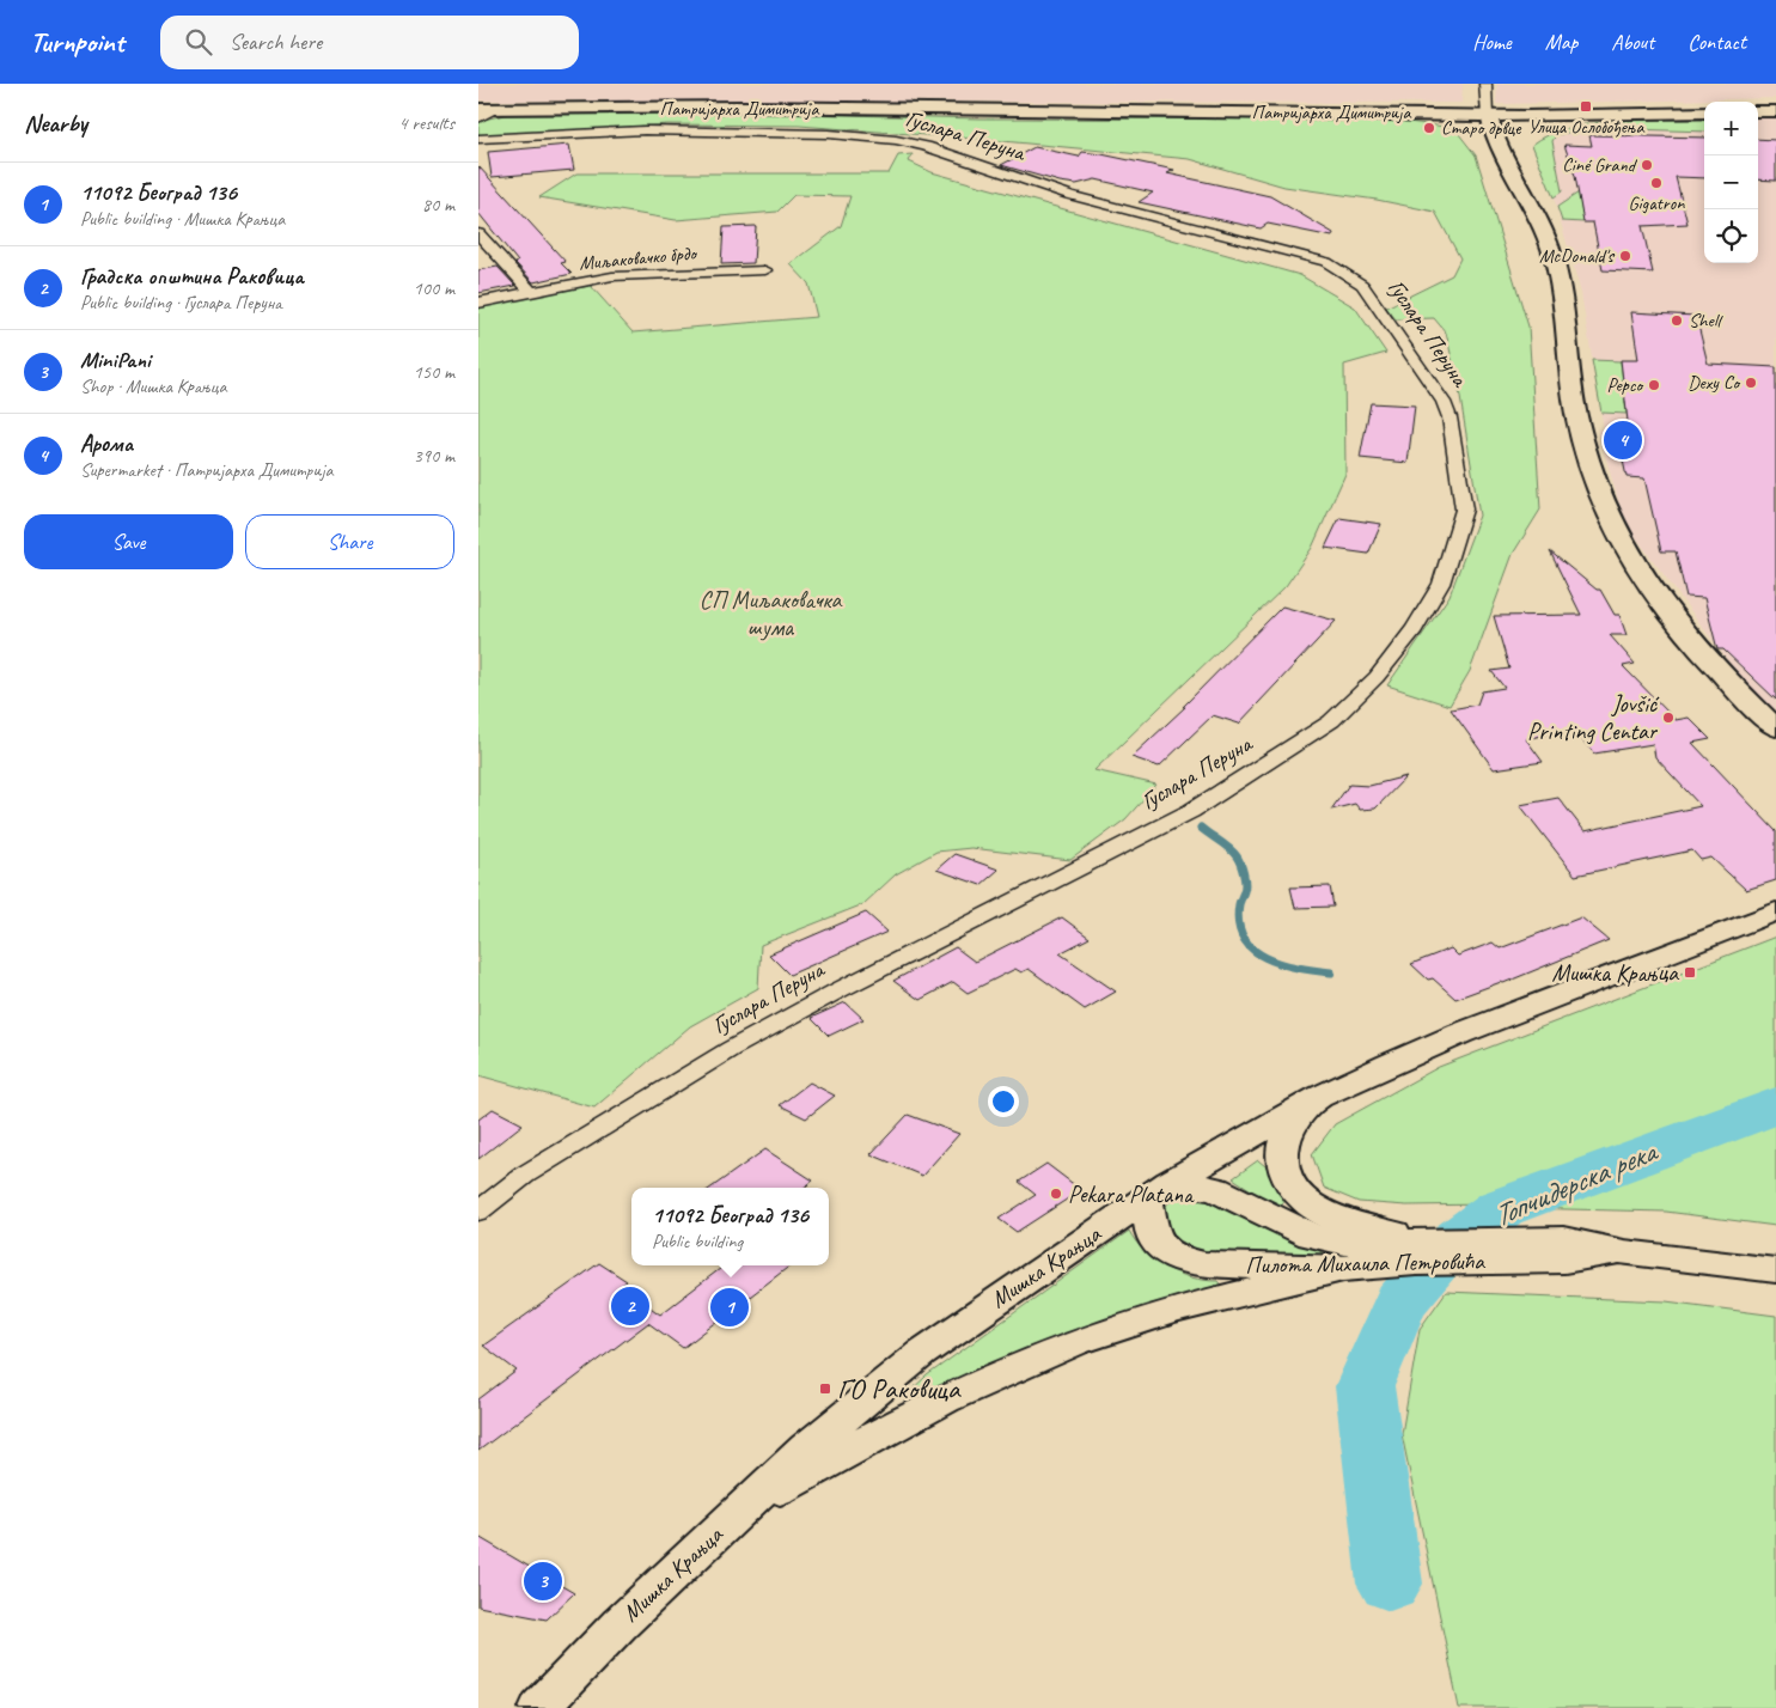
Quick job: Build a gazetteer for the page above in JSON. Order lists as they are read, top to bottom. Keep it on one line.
{"streets":{"main road":["Патријарха Димитрија","Пилота Михаила Петровића","Мишка Крањца"],"street":["Гуслара Перуна","Миљаковачко брдо"]},"crossings":[["Пилота Михаила Петровића","Мишка Крањца"]],"water":["Топчидерска река"],"parks":["СП Миљаковачка шума"],"places":{"transit":["Улица Ослобођења","Мишка Крањца","ГО Раковица"],"other":["Старо дрвце","Ciné Grand","Gigatron","McDonald's","Shell","Dexy Co","Pepco","Jovšić Printing Centar","Pekara Platana"]},"page":{"header":"Turnpoint","search":"Search here","nav":["Home","Map","About","Contact"],"heading":["Nearby","4 results"],"map_buttons":["+","−"],"list":[{"mark":"1","name":"11092 Београд 136","note":"Public building · Мишка Крањца","value":"80 m"},{"mark":"2","name":"Градска општина Раковица","note":"Public building · Гуслара Перуна","value":"100 m"},{"mark":"3","name":"MiniPani","note":"Shop · Мишка Крањца","value":"150 m"},{"mark":"4","name":"Арома","note":"Supermarket · Патријарха Димитрија","value":"390 m"}],"pins":["4","2","1","3"],"buttons":["Save","Share"],"popup":["11092 Београд 136","Public building"]}}
